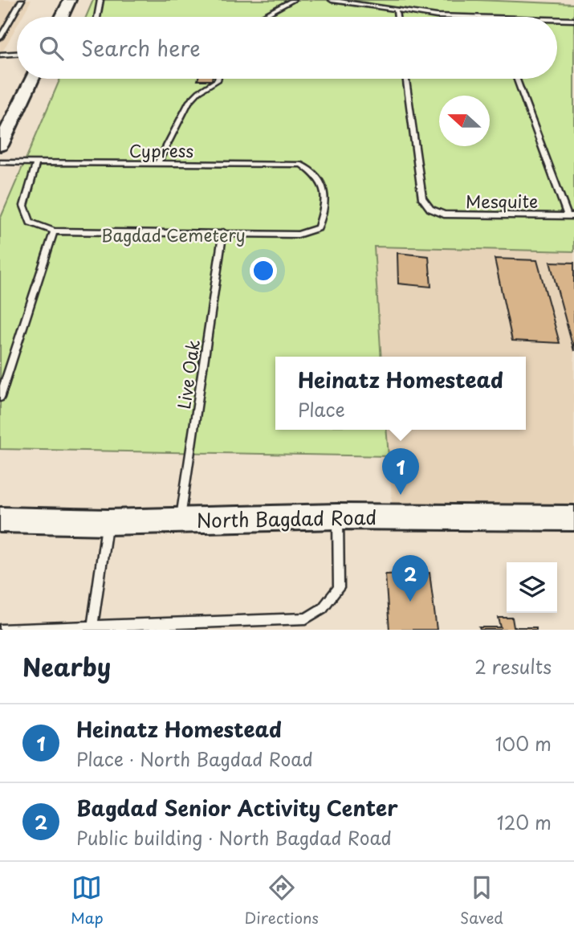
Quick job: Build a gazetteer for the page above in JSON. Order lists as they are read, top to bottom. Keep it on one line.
{"streets":{"main road":["North Bagdad Road"],"lane":["Cypress","Mesquite","Live Oak"]},"crossings":[["Live Oak","North Bagdad Road"]],"parks":["Bagdad Cemetery"],"north":"left","page":{"search":"Search here","popup":["Heinatz Homestead","Place"],"pins":["1","2"],"heading":["Nearby","2 results"],"list":[{"mark":"1","name":"Heinatz Homestead","note":"Place · North Bagdad Road","value":"100 m"},{"mark":"2","name":"Bagdad Senior Activity Center","note":"Public building · North Bagdad Road","value":"120 m"}],"nav":["Map","Directions","Saved"]}}
